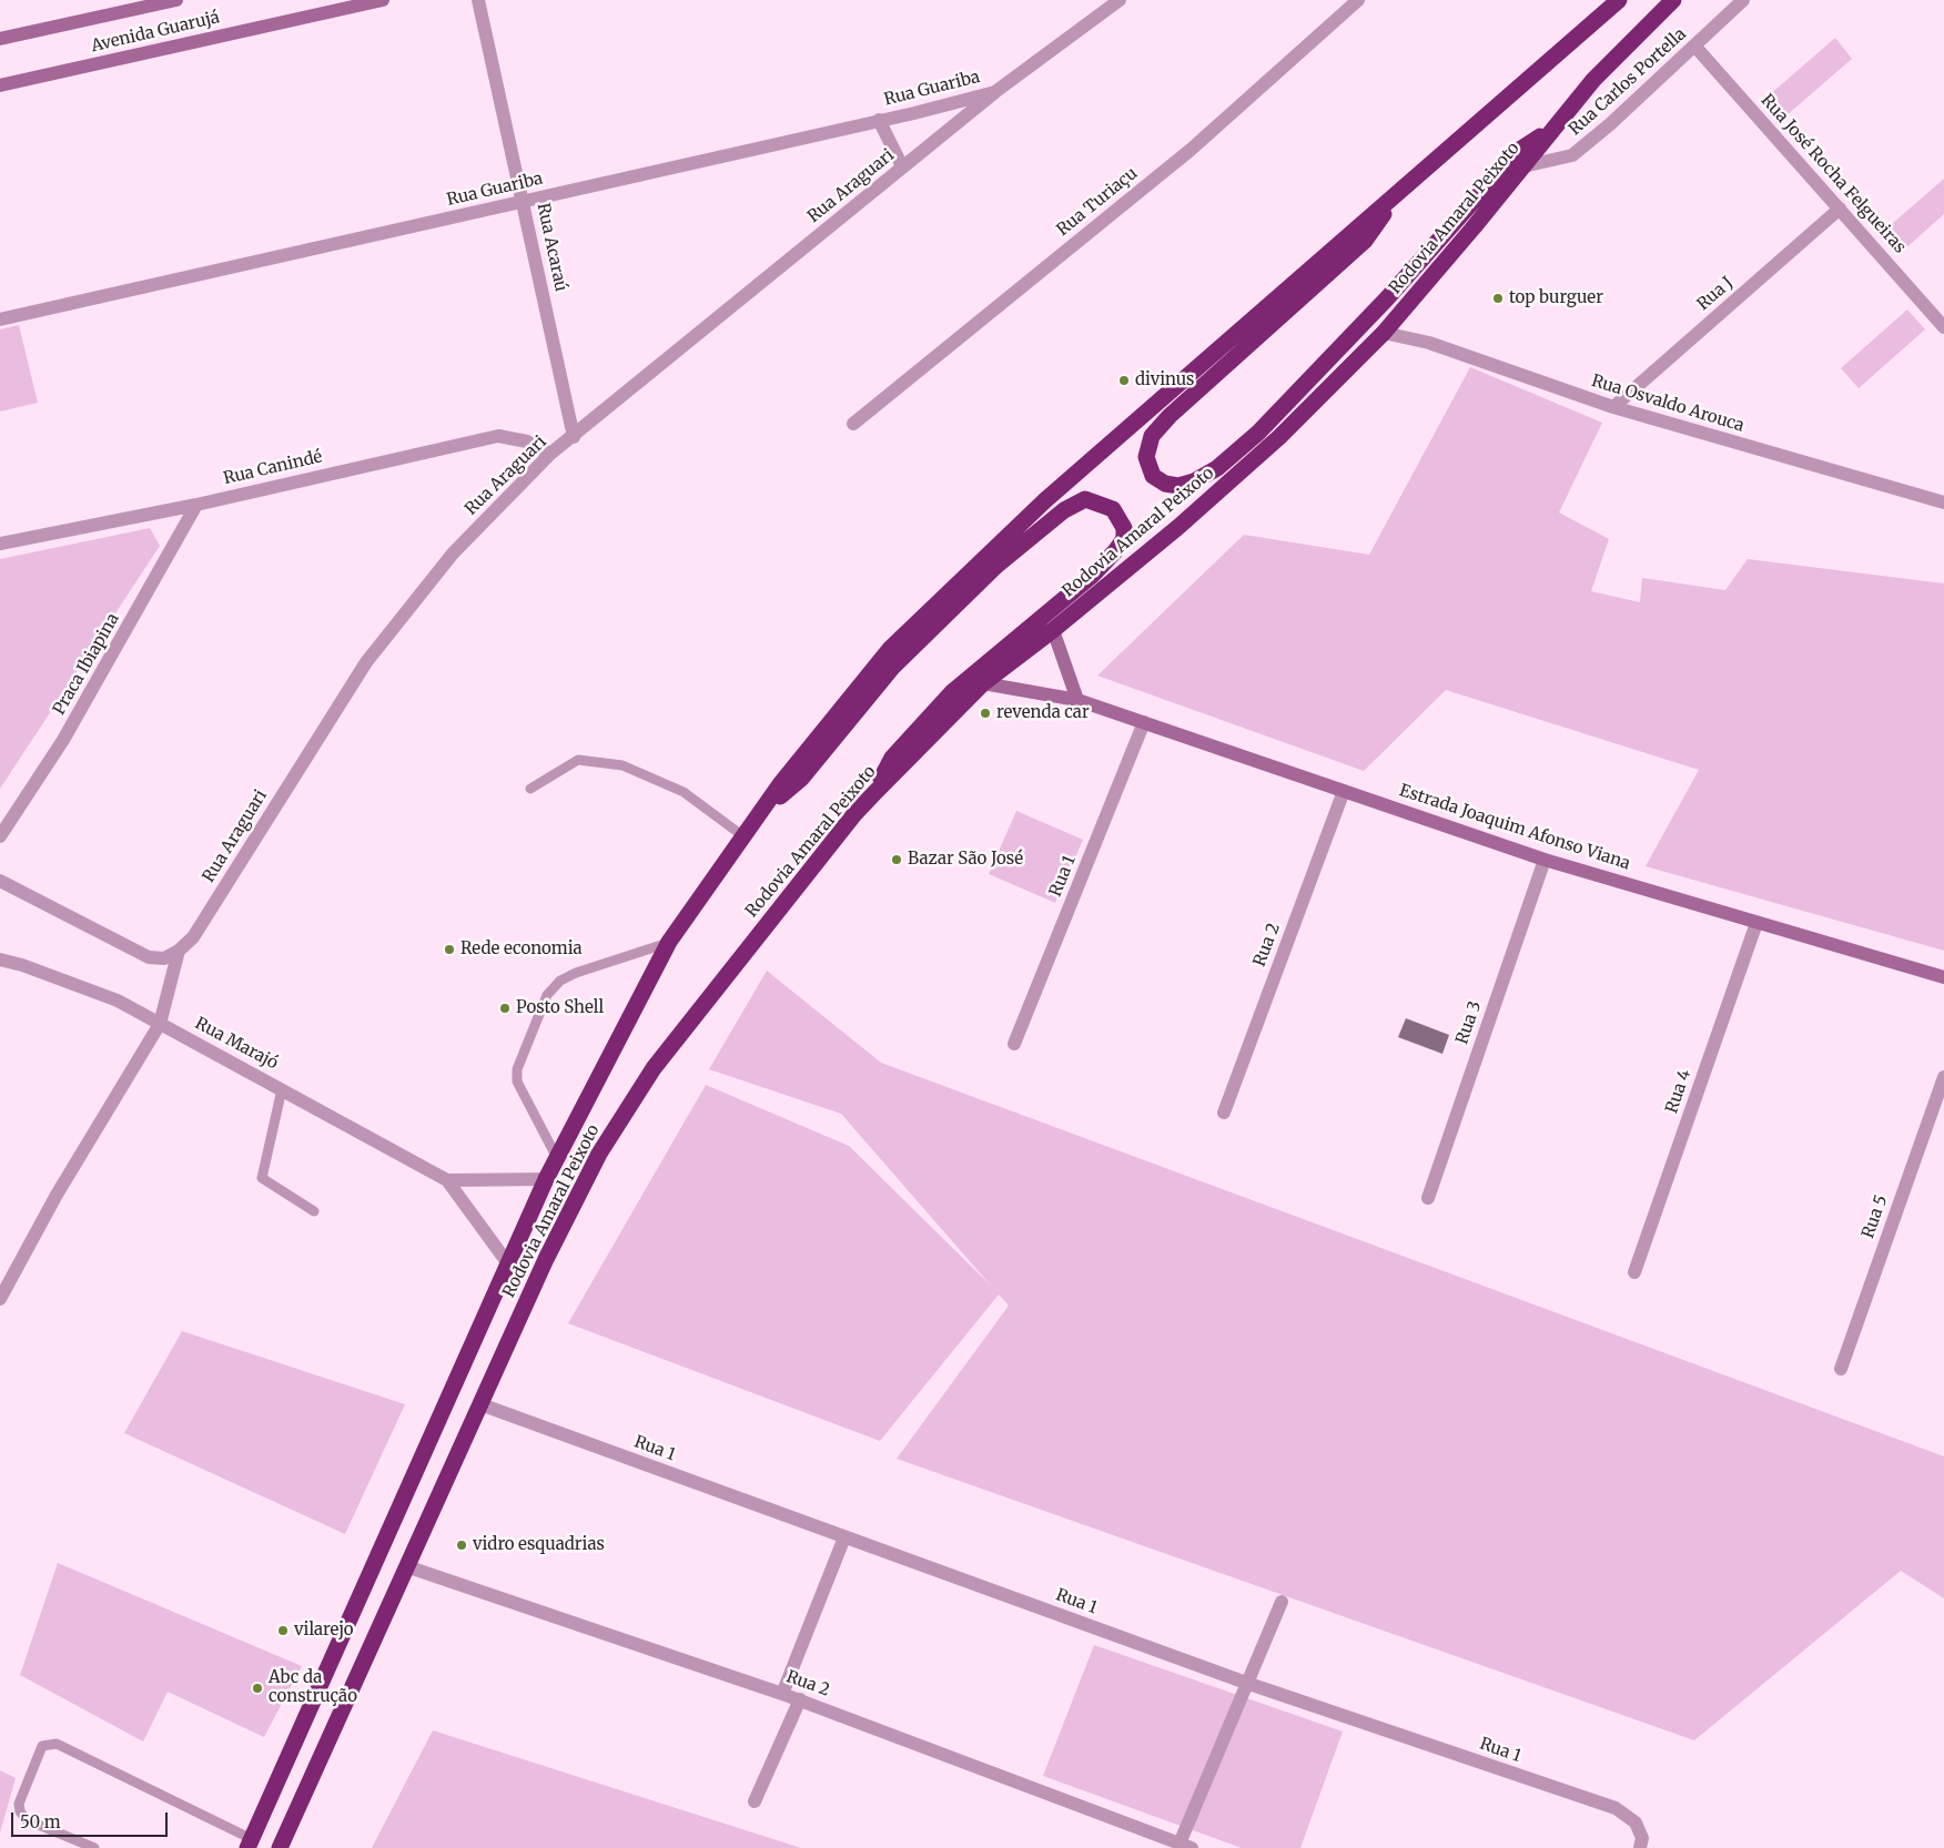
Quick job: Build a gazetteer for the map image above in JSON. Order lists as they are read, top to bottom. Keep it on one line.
{"streets":{"highway":["Rodovia Amaral Peixoto"],"street":["Avenida Guarujá","Rua Carlos Portella","Rua Guariba","Rua José Rocha Felgueiras","Rua Araguari","Rua Turiaçu","Rua Acaraú","Rua J","Rua Osvaldo Arouca","Rua Canindé","Praca Ibiapina","Estrada Joaquim Afonso Viana","Rua 1","Rua 2","Rua 3","Rua Marajó","Rua 4","Rua 5"]},"crossings":[["Rua Carlos Portella","Rua José Rocha Felgueiras"],["Rua Carlos Portella","Rodovia Amaral Peixoto"],["Rua Guariba","Rua Araguari"],["Rua Guariba","Rua Acaraú"],["Rua José Rocha Felgueiras","Rua J"],["Rua Araguari","Rua Acaraú"],["Rua Araguari","Rua Canindé"],["Rodovia Amaral Peixoto","Rua Osvaldo Arouca"],["Rodovia Amaral Peixoto","Estrada Joaquim Afonso Viana"],["Rodovia Amaral Peixoto","Rua 1"],["Rodovia Amaral Peixoto","Rua 2"],["Rodovia Amaral Peixoto","Rua Marajó"],["Rua J","Rua Osvaldo Arouca"],["Rua Canindé","Praca Ibiapina"],["Estrada Joaquim Afonso Viana","Rua 1"],["Estrada Joaquim Afonso Viana","Rua 2"],["Estrada Joaquim Afonso Viana","Rua 3"],["Estrada Joaquim Afonso Viana","Rua 4"]],"places":["top burguer","divinus","revenda car","Bazar São José","Rede economia","Posto Shell","vidro esquadrias","vilarejo","Abc da construção"],"scale_bar":"50 m"}
